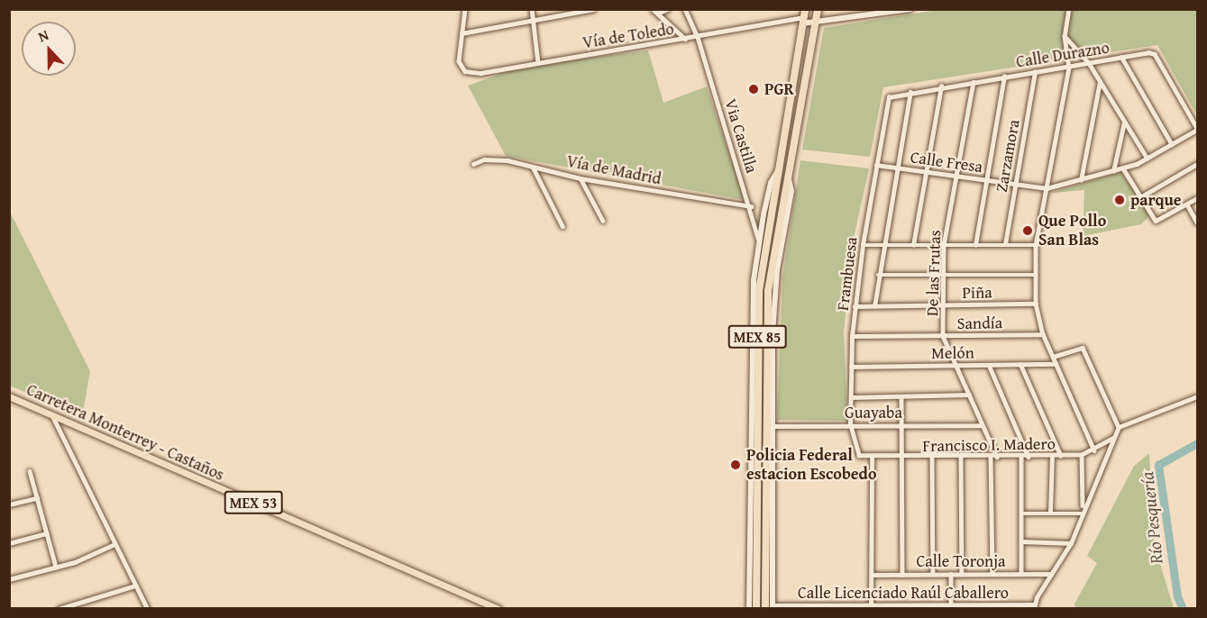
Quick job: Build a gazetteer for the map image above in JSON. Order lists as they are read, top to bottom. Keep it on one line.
{"streets":{"highway":["MEX 85"],"main road":["Carretera Monterrey - Castaños","MEX 53"],"street":["Vía de Toledo","Calle Durazno","Via Castilla","Zarzamora","Calle Fresa","Vía de Madrid","De las Frutas","Frambuesa","Piña","Sandía","Melón","Guayaba","Francisco I. Madero","Calle Toronja","Calle Licenciado Raúl Caballero"]},"crossings":[["Vía de Toledo","Via Castilla"],["Vía de Toledo","MEX 85"],["Calle Durazno","Zarzamora"],["Calle Durazno","De las Frutas"],["Calle Durazno","Frambuesa"],["Via Castilla","Vía de Madrid"],["Zarzamora","Calle Fresa"],["Calle Fresa","De las Frutas"],["Calle Fresa","Frambuesa"],["De las Frutas","Piña"],["De las Frutas","Sandía"],["De las Frutas","Melón"],["De las Frutas","Guayaba"],["De las Frutas","Francisco I. Madero"],["Frambuesa","Piña"],["Frambuesa","Sandía"],["Frambuesa","Melón"],["Frambuesa","Guayaba"],["Frambuesa","Francisco I. Madero"],["MEX 85","Guayaba"],["MEX 85","Calle Licenciado Raúl Caballero"]],"water":["Río Pesquería"],"places":["PGR","parque","Que Pollo San Blas","Policia Federal estacion Escobedo"],"north":"top"}
